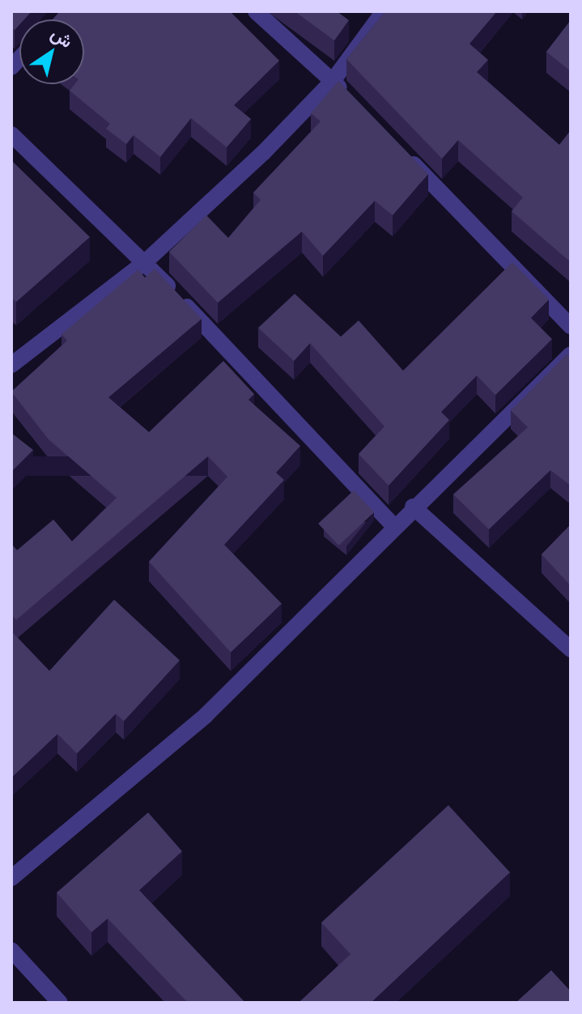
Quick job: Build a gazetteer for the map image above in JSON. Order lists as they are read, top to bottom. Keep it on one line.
{"north":"top right"}
